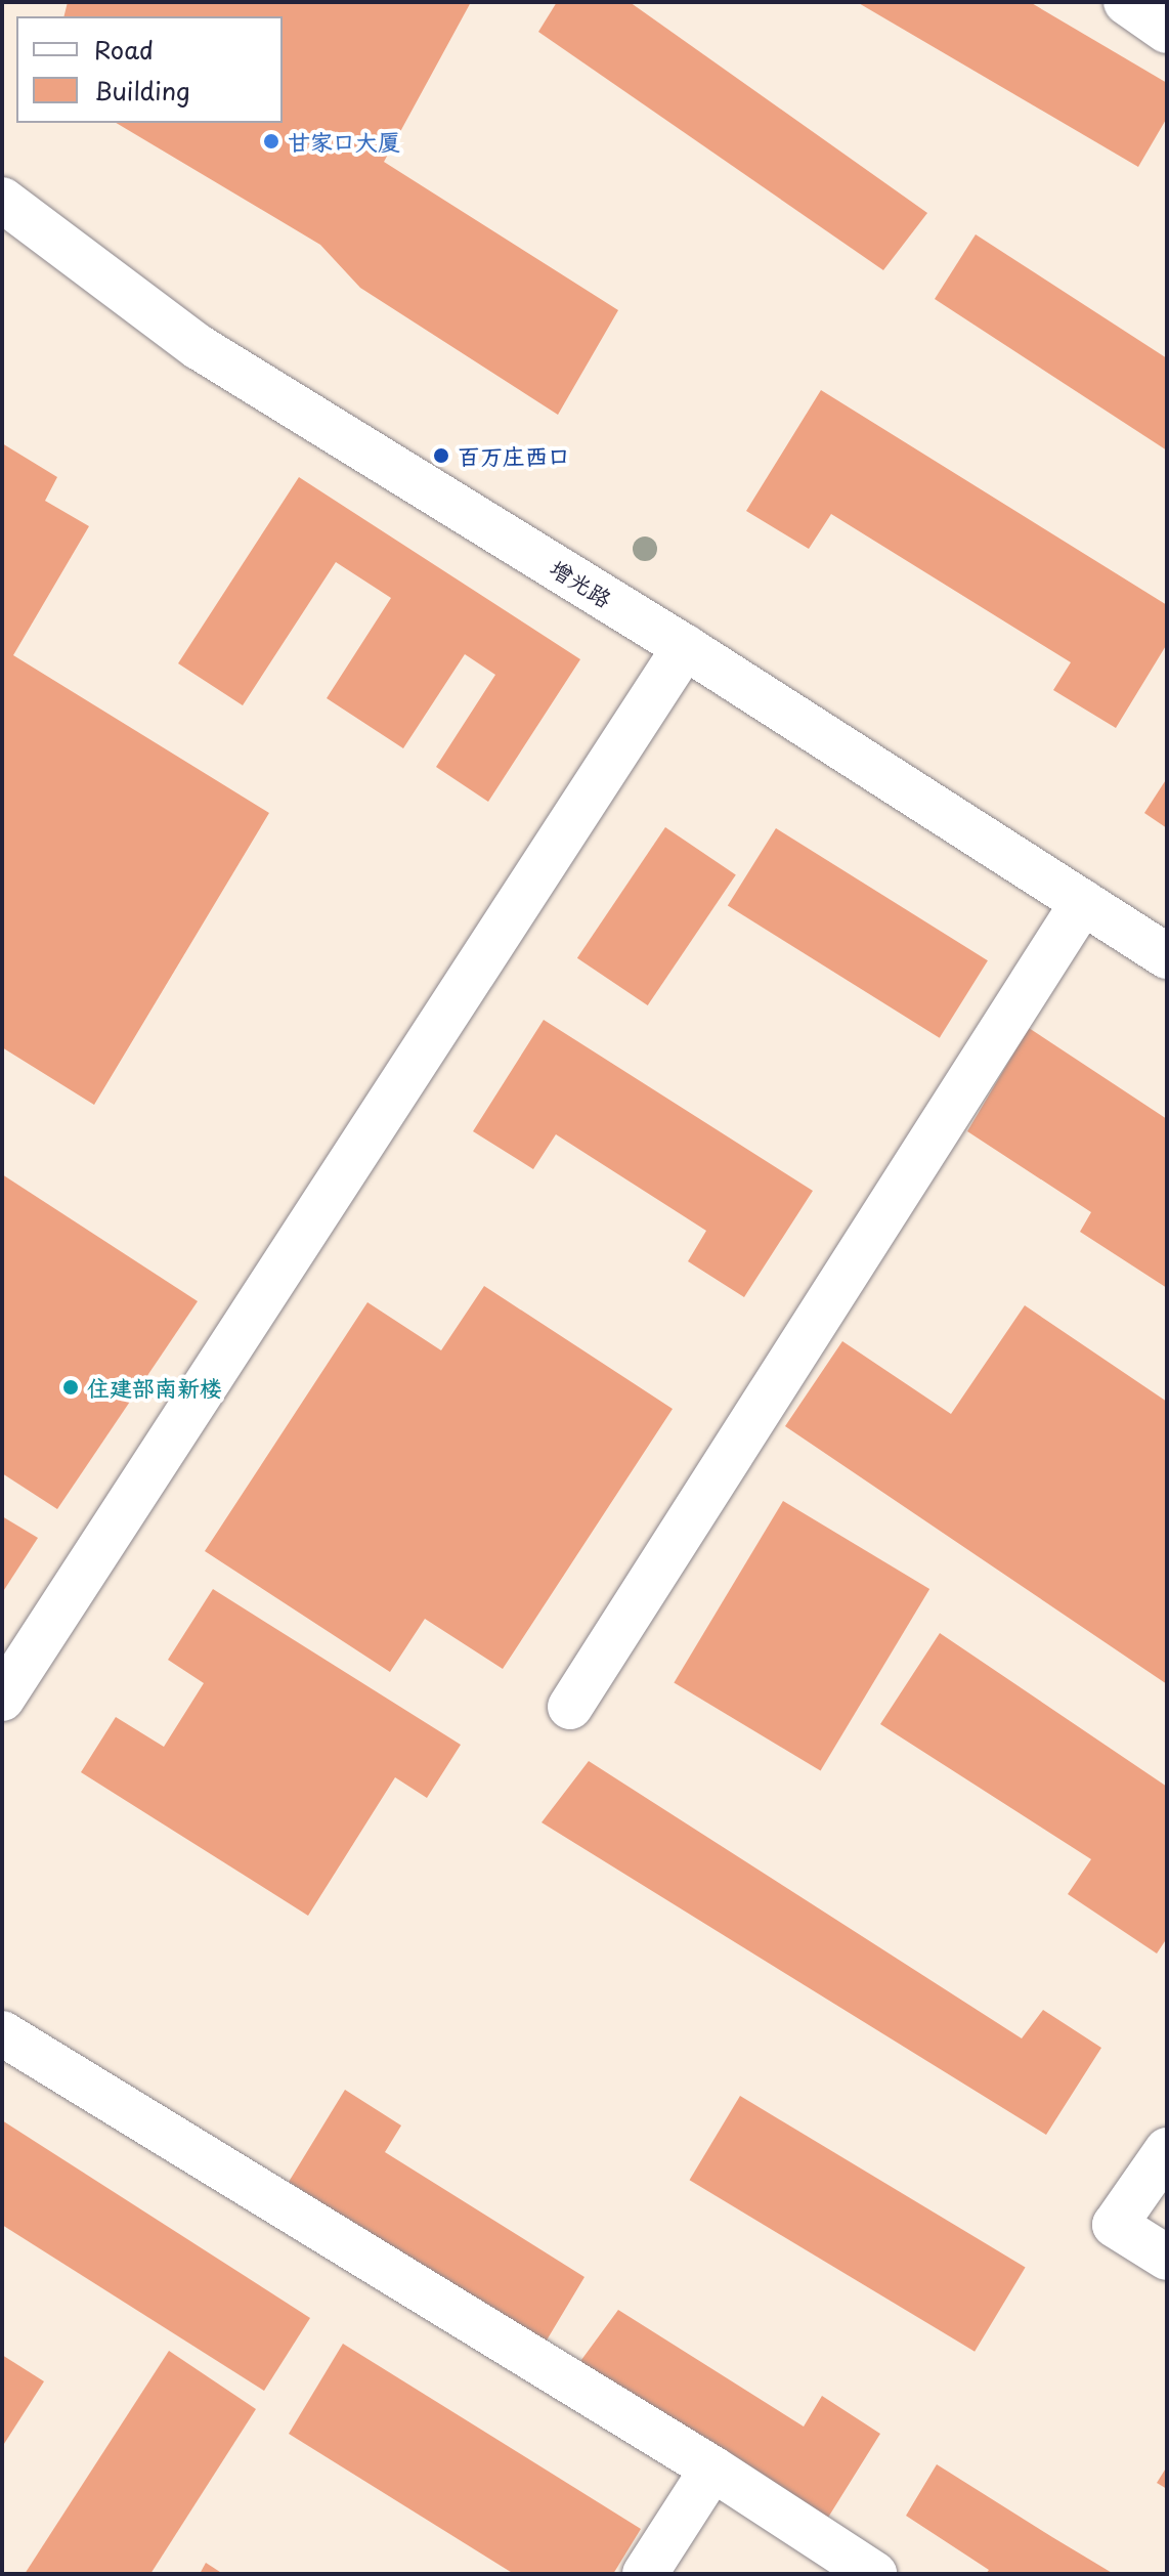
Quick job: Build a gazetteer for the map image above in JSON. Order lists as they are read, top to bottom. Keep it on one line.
{"streets":{"street":["增光路"]},"places":["甘家口大厦","百万庄西口","住建部南新楼"],"legend":["Road","Building"]}
